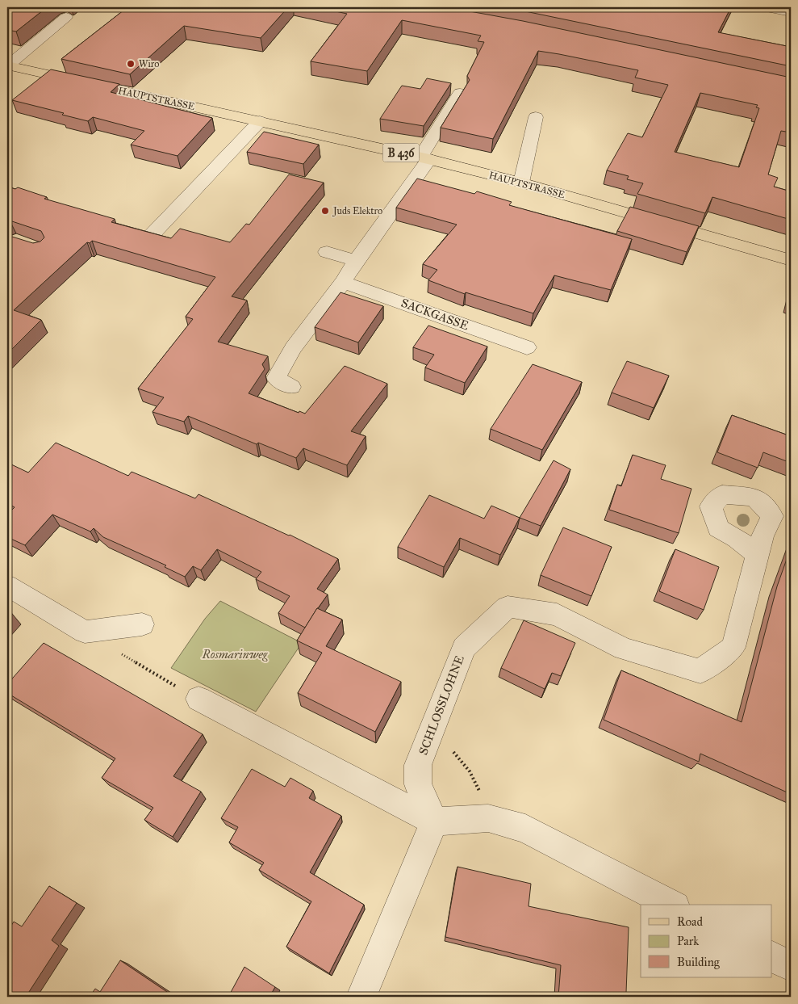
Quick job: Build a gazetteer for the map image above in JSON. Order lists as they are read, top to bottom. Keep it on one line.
{"streets":{"main road":["HAUPTSTRASSE","B 436"],"street":["SACKGASSE","SCHLOSSLOHNE"]},"parks":["Rosmarinweg"],"places":["Wiro","Juds Elektro"],"legend":["Road","Park","Building"]}
